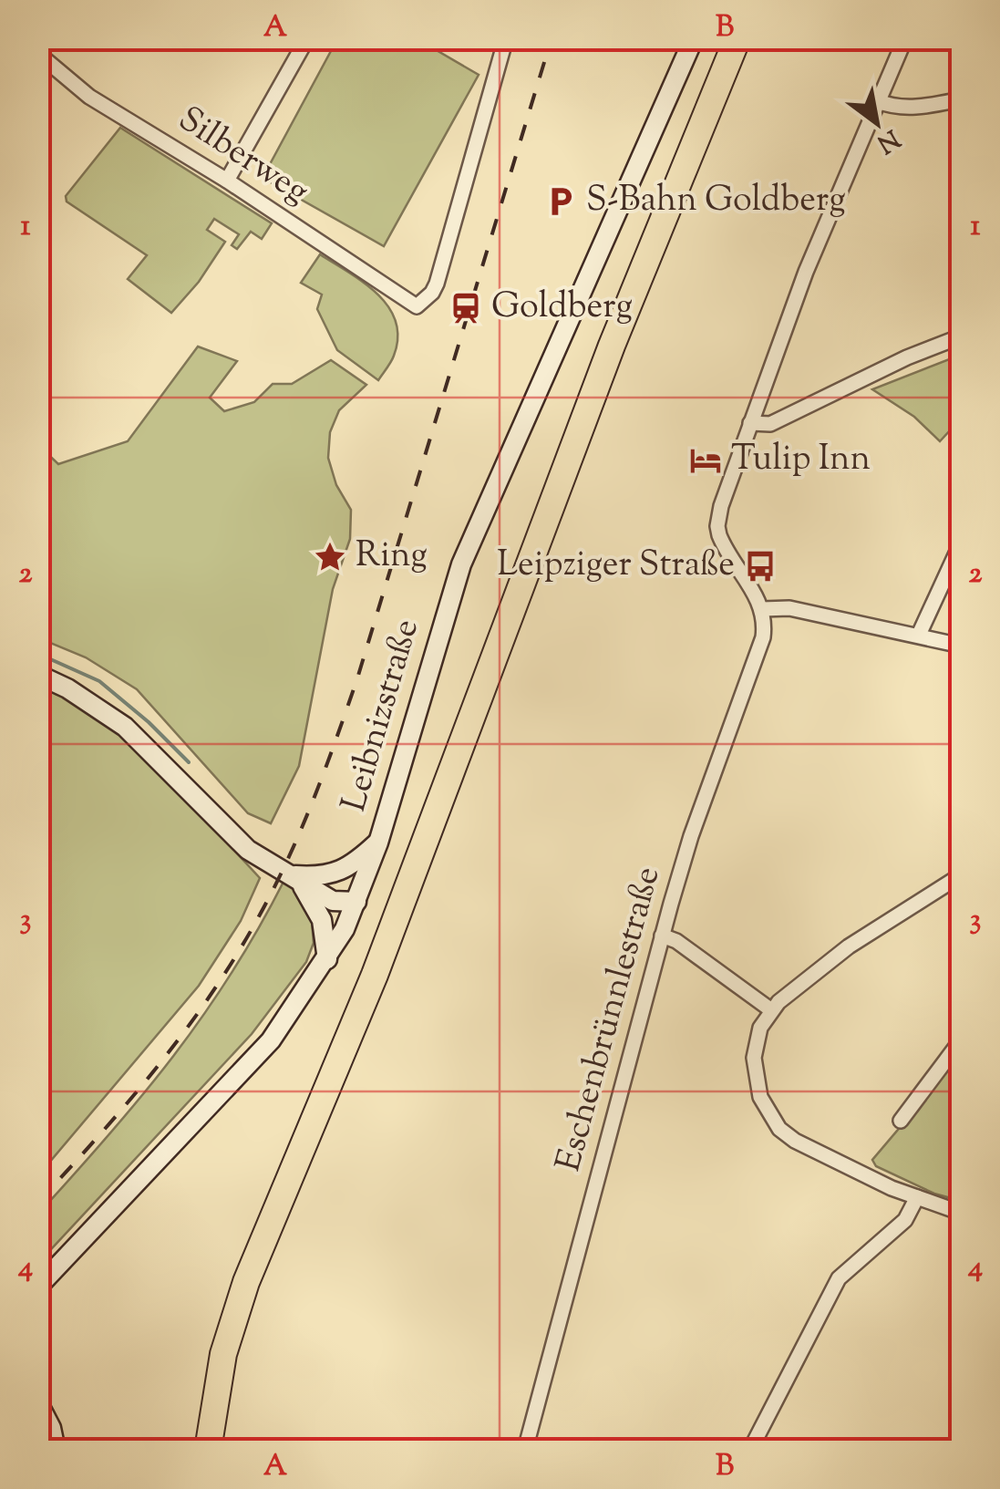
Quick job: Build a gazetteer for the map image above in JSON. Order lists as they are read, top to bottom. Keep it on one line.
{"streets":{"street":["Silberweg","Leibnizstraße","Eschenbrünnlestraße"]},"places":{"parking":["S-Bahn Goldberg"],"station":["Goldberg"],"hotel":["Tulip Inn"],"place":["Ring"],"bus stop":["Leipziger Straße"]},"north":"bottom right","grid":{"columns":["A","B"],"rows":["1","2","3","4"]}}
